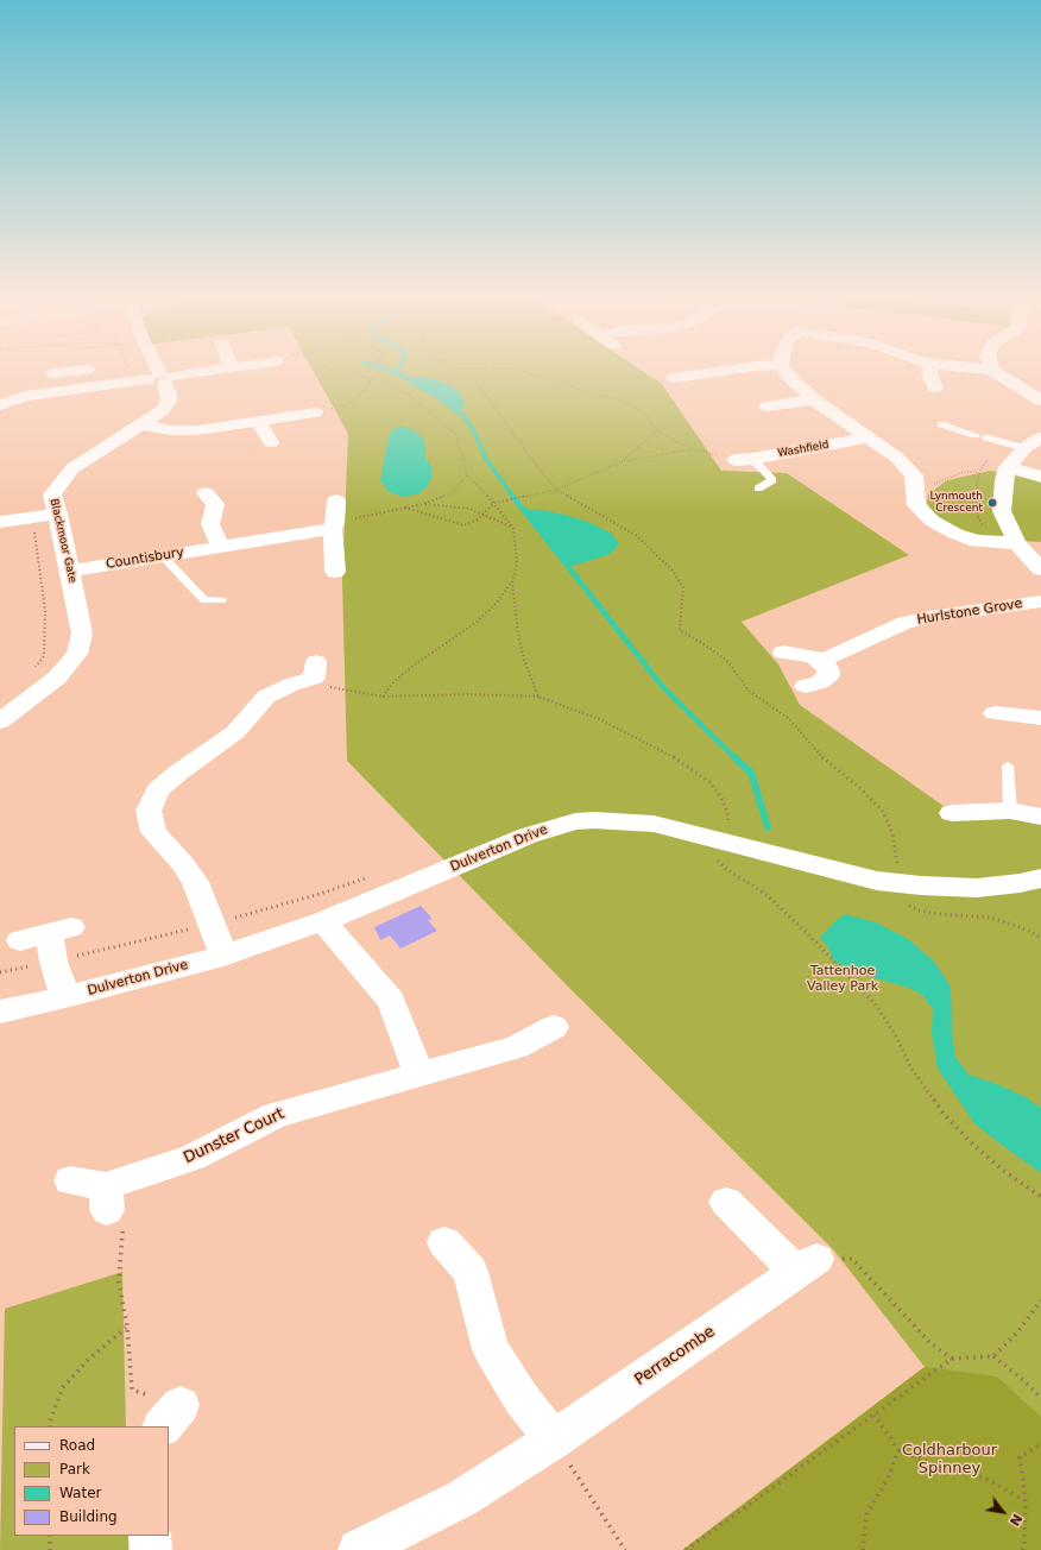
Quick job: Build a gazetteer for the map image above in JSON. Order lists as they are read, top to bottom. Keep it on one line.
{"streets":{"street":["Washfield","Blackmoor Gate","Countisbury","Hurlstone Grove","Dulverton Drive","Dunster Court","Perracombe"]},"crossings":[["Blackmoor Gate","Countisbury"]],"parks":["Tattenhoe Valley Park","Coldharbour Spinney"],"places":["Lynmouth Crescent"],"legend":["Road","Park","Water","Building"],"north":"bottom right"}
